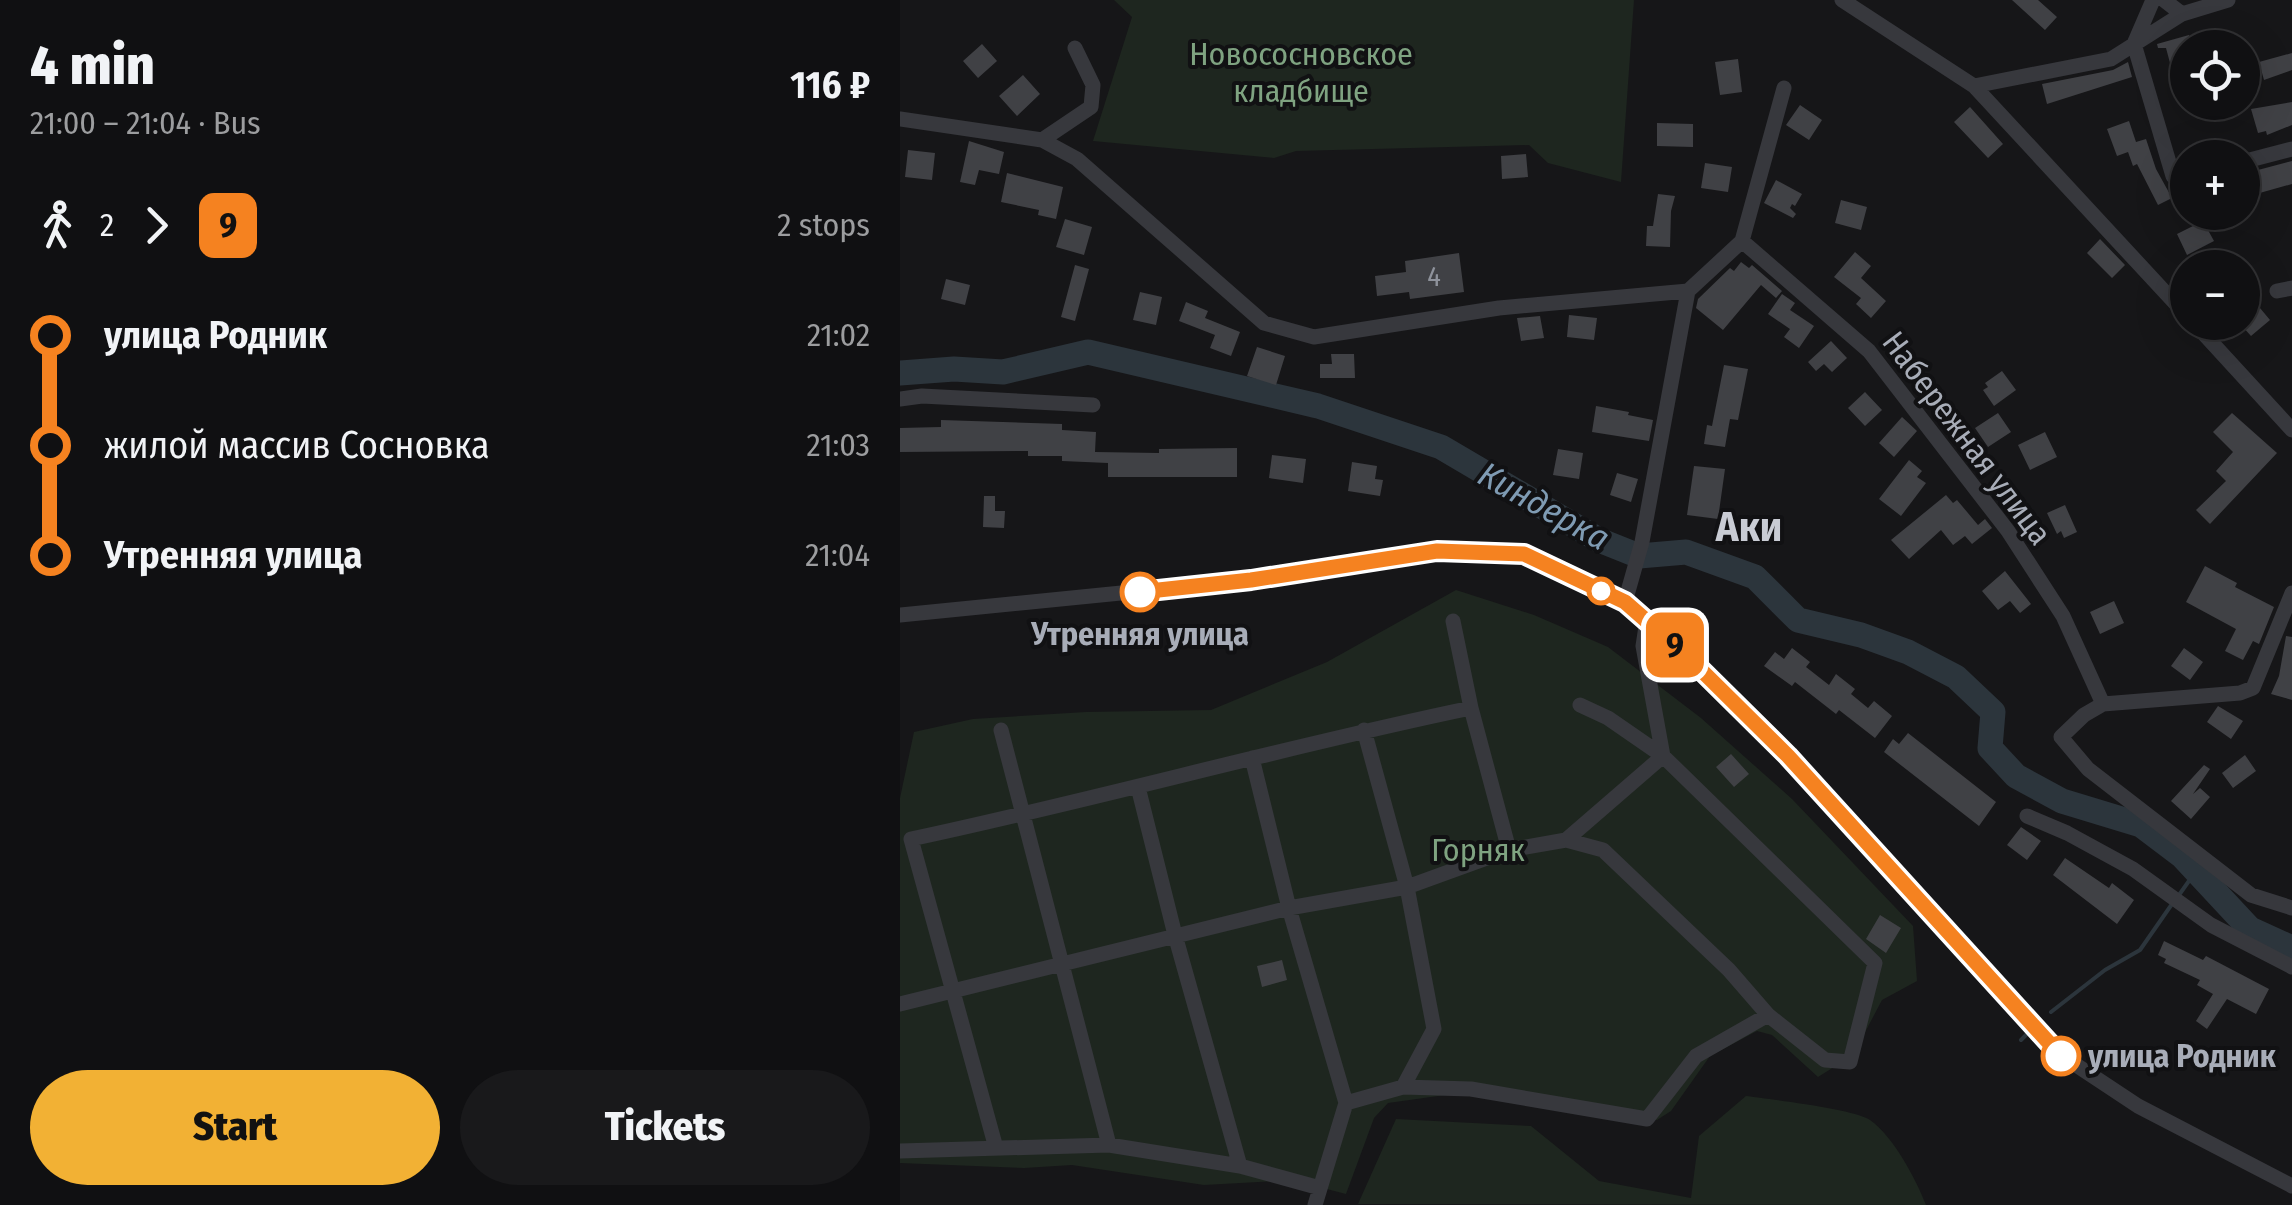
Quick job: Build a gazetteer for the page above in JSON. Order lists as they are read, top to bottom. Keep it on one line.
{"streets":{"street":["Набережная улица"]},"districts":["Аки"],"water":["Киндерка"],"parks":["Новососновское кладбище","Горняк"],"places":["Утренняя улица","улица Родник"],"lines":["bus line 9"],"house_numbers":["4"],"page":{"heading":["4 min","21:00 – 21:04 · Bus","116 ₽"],"on_map":"9","map_buttons":["+","−"],"legs":["2","9","2 stops"],"list":[{"name":"улица Родник","value":"21:02"},{"name":"жилой массив Сосновка","value":"21:03"},{"name":"Утренняя улица","value":"21:04"}],"buttons":["Start","Tickets"]}}
